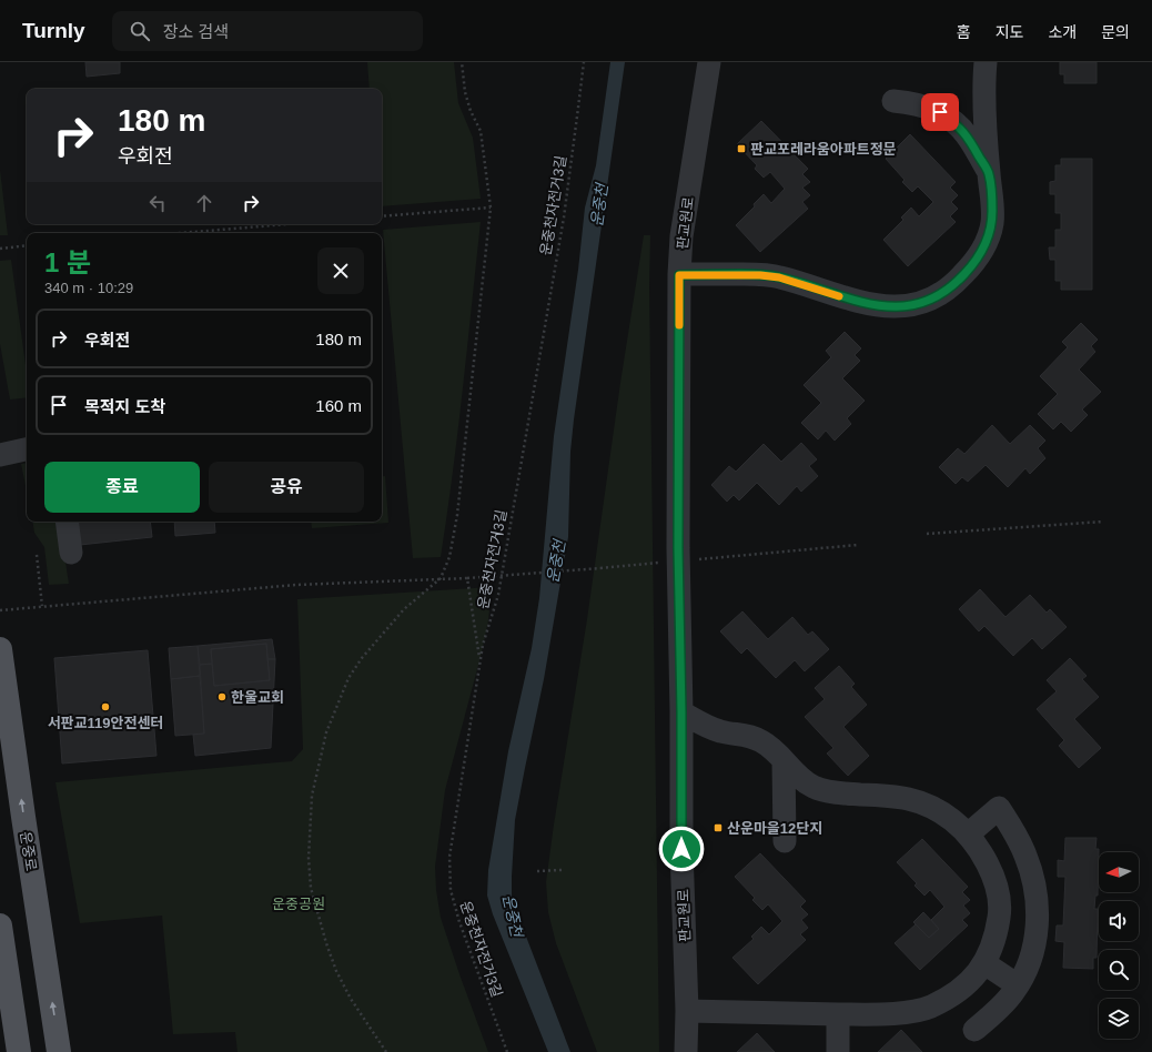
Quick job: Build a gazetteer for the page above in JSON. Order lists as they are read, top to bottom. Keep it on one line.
{"streets":{"main road":["운중로"],"street":["판교원로"],"path":["운중천자전거3길"]},"water":["운중천"],"parks":["운중공원"],"places":{"transit":["판교포레라움아파트정문","산운마을12단지"],"other":["한울교회","서판교119안전센터"]},"north":"left","page":{"header":"Turnly","search":"장소 검색","nav":["홈","지도","소개","문의"],"turn":["180 m","우회전"],"heading":["1 분","340 m · 10:29"],"list":[{"name":"우회전","value":"180 m"},{"name":"목적지 도착","value":"160 m"}],"buttons":["종료","공유"]}}
